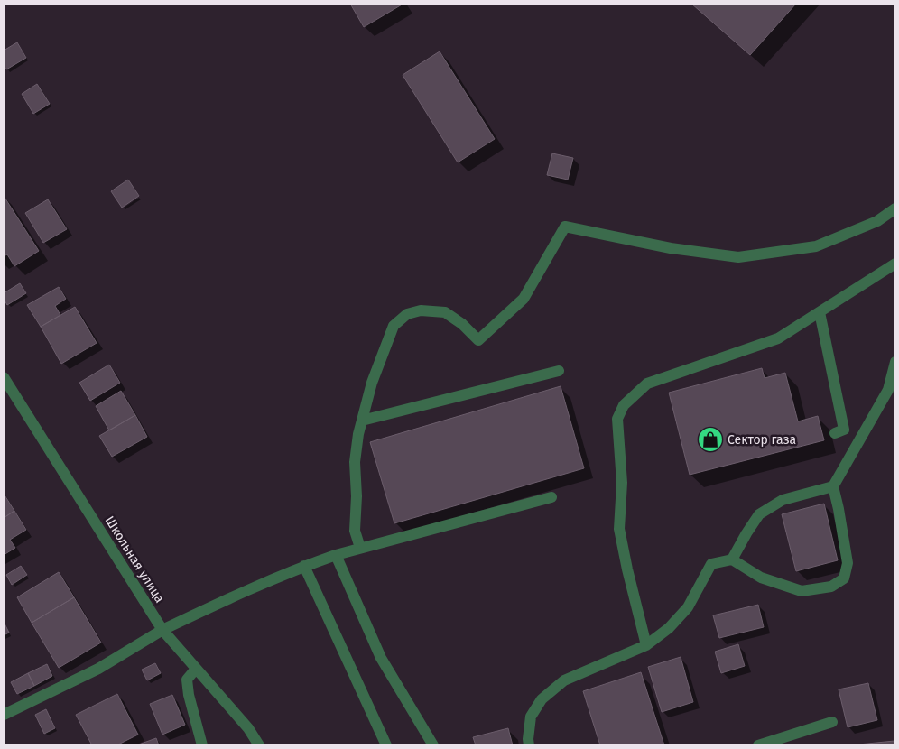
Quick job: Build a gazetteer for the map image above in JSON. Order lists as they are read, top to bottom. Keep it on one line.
{"streets":{"street":["Школьная улица"]},"places":{"shop":["Сектор газа"]}}
